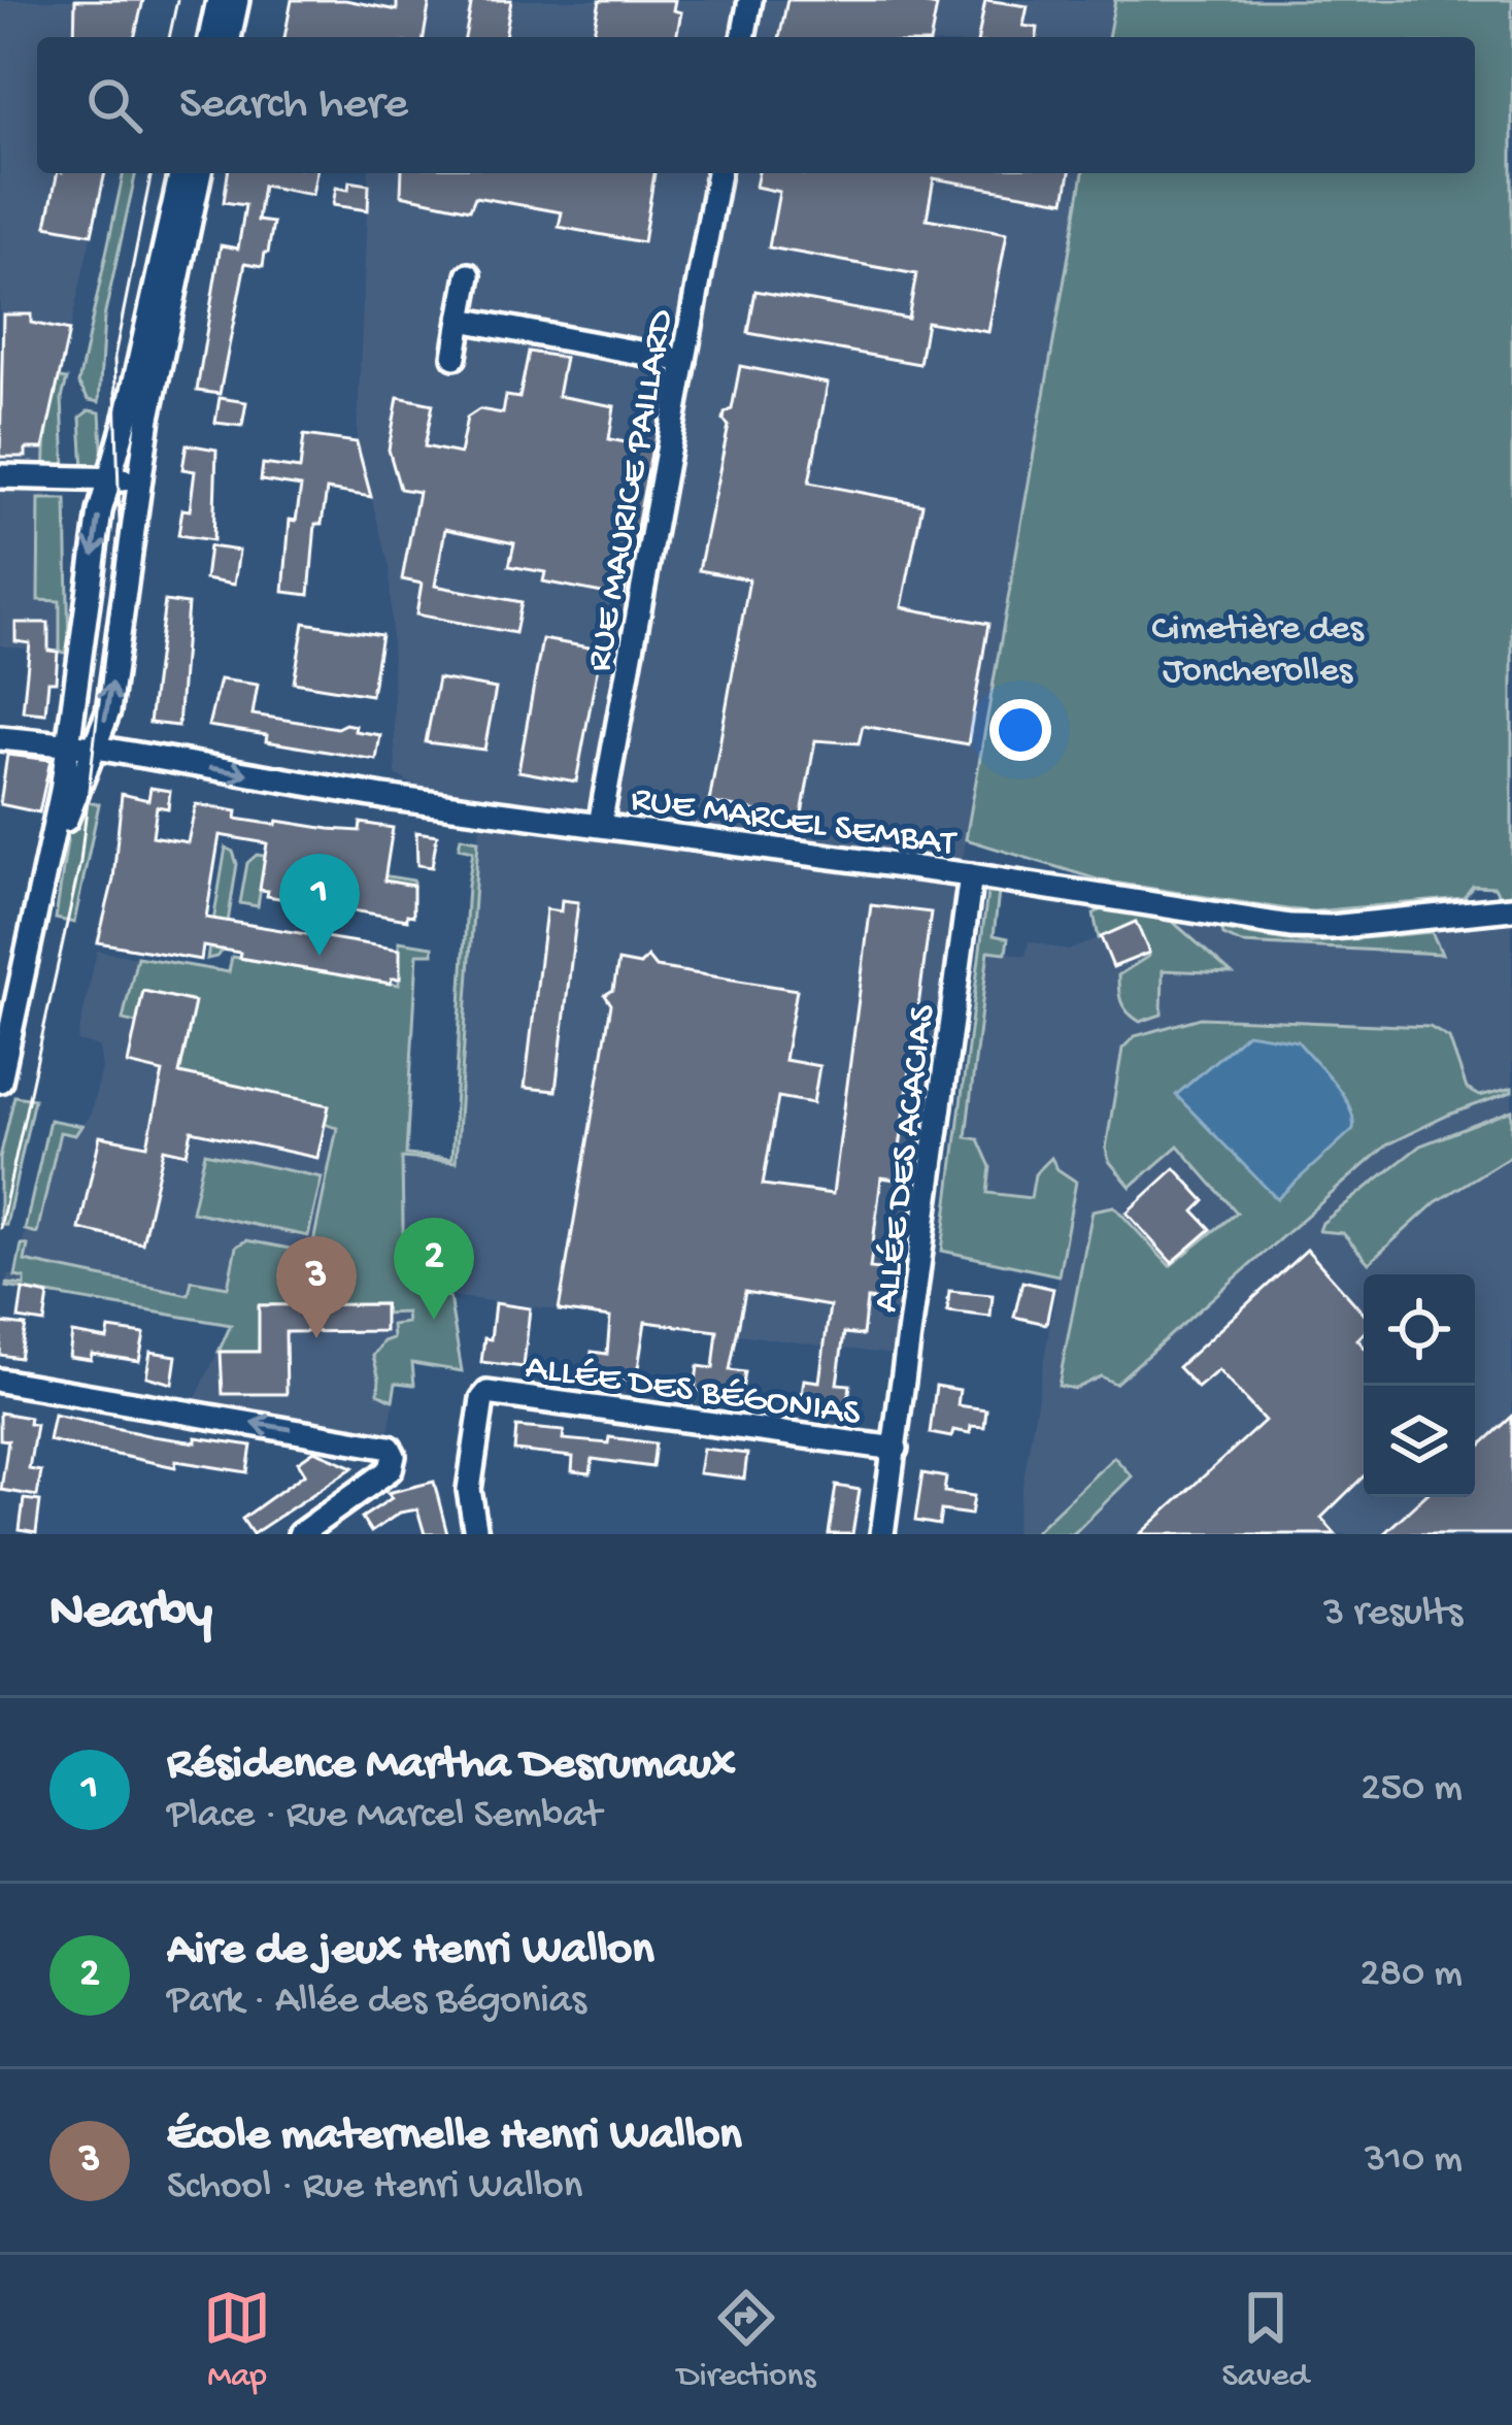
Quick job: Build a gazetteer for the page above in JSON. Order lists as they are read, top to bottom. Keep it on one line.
{"streets":{"street":["RUE MAURICE PAILLARD","RUE MARCEL SEMBAT","ALLÉE DES ACACIAS","ALLÉE DES BÉGONIAS"]},"crossings":[["RUE MAURICE PAILLARD","RUE MARCEL SEMBAT"],["RUE MARCEL SEMBAT","ALLÉE DES ACACIAS"],["ALLÉE DES ACACIAS","ALLÉE DES BÉGONIAS"]],"parks":["Cimetière des Joncherolles"],"page":{"search":"Search here","pins":["1","2","3"],"heading":["Nearby","3 results"],"list":[{"mark":"1","name":"Résidence Martha Desrumaux","note":"Place · Rue Marcel Sembat","value":"250 m"},{"mark":"2","name":"Aire de jeux Henri Wallon","note":"Park · Allée des Bégonias","value":"280 m"},{"mark":"3","name":"École maternelle Henri Wallon","note":"School · Rue Henri Wallon","value":"310 m"}],"nav":["Map","Directions","Saved"]}}
